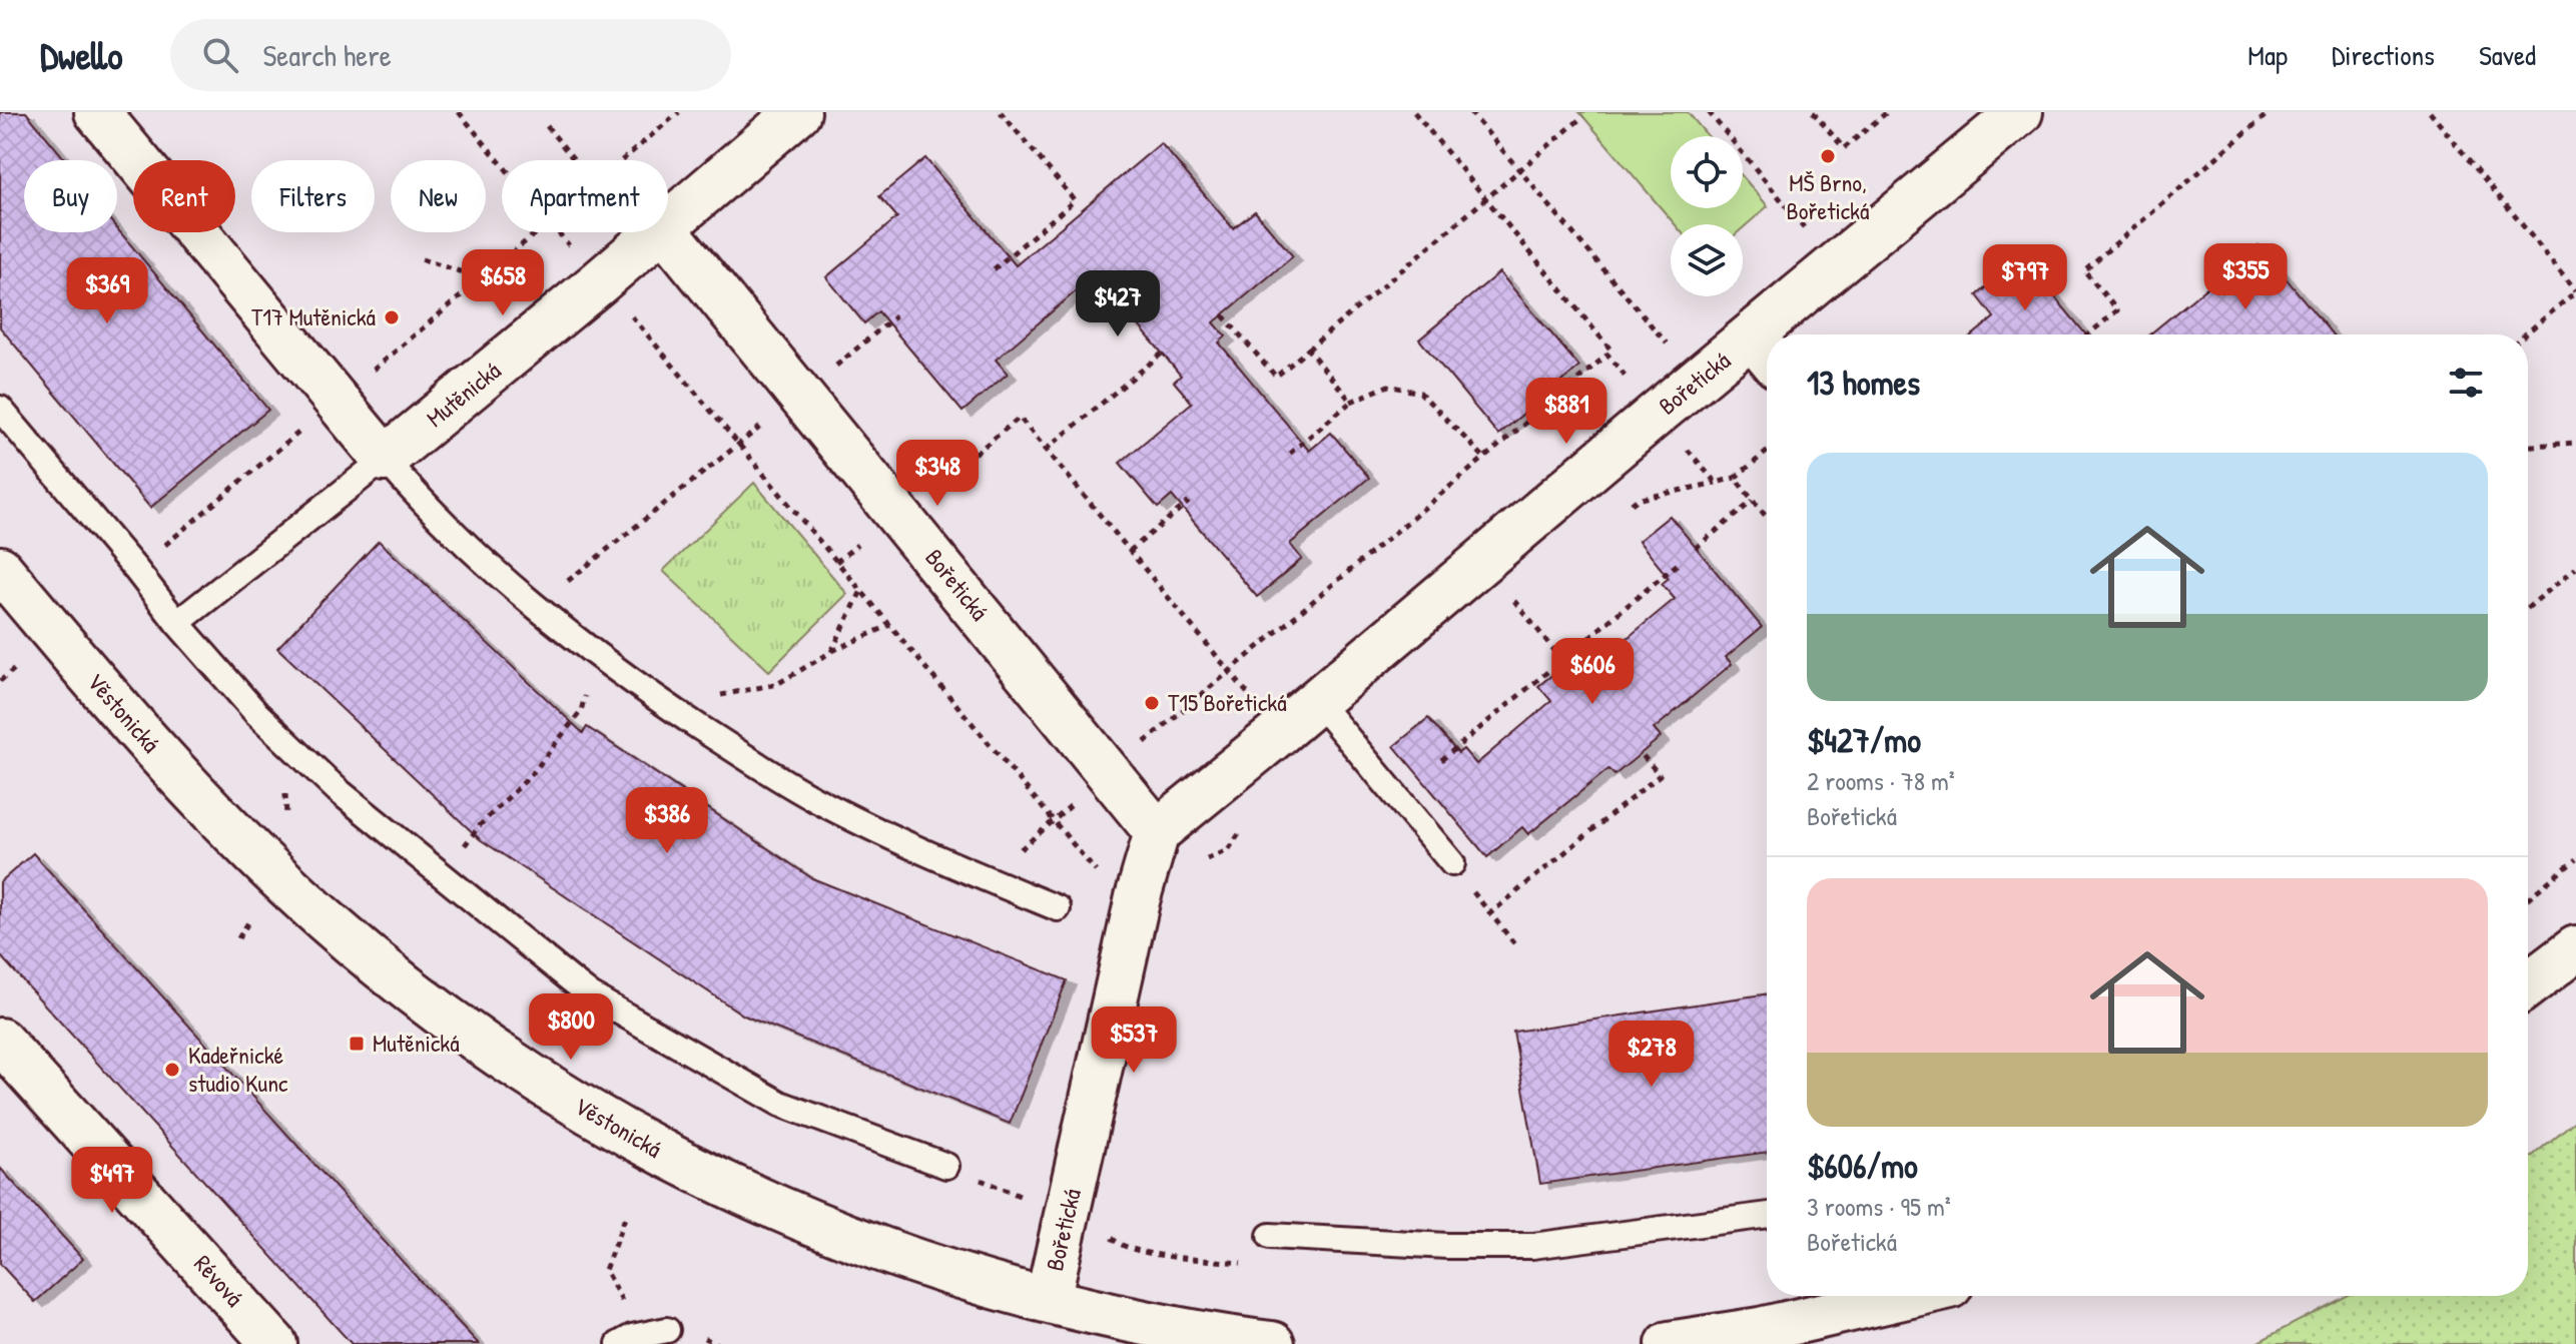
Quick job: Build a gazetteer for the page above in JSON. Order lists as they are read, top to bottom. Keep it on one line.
{"streets":{"street":["Bořetická","Mutěnická","Věstonická","Révová"]},"crossings":[["Bořetická","Věstonická"]],"places":{"other":["MŠ Brno, Bořetická","T17 Mutěnická","T15 Bořetická","Kadeřnické studio Kunc"],"transit":["Mutěnická"]},"page":{"header":"Dwello","search":"Search here","nav":["Map","Directions","Saved"],"chip":["Buy","Rent","Filters","New","Apartment"],"price":["$355","$797","$658","$369","$427","$881","$348","$606","$386","$800","$537","$278","$497"],"heading":"13 homes","list":[{"name":"$427/mo","note":"2 rooms · 78 m² · Bořetická"},{"name":"$606/mo","note":"3 rooms · 95 m² · Bořetická"}]}}
